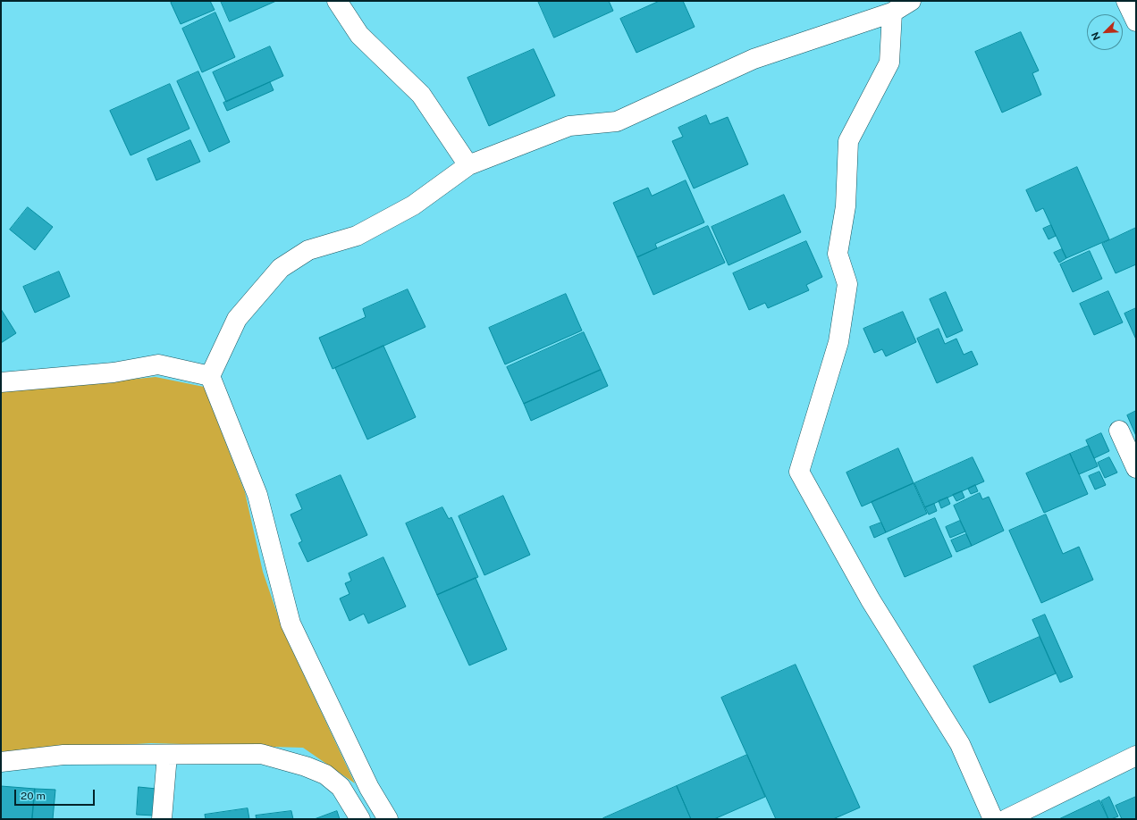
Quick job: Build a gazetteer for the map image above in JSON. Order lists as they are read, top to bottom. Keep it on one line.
{"scale_bar":"20 m","north":"bottom left"}
